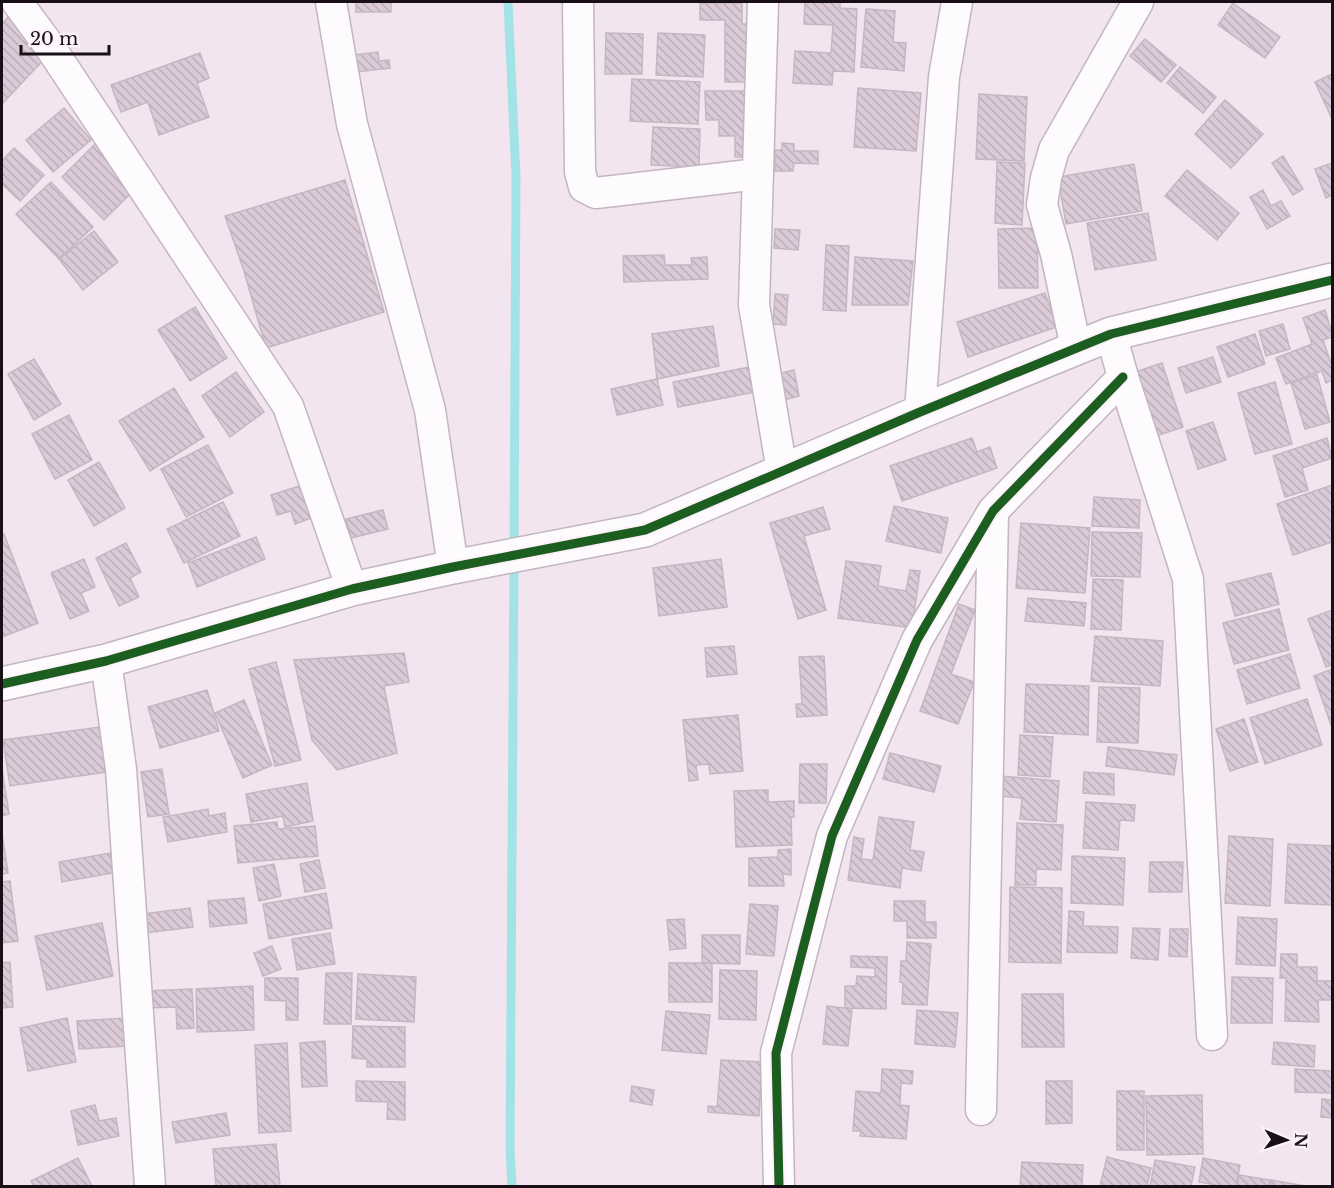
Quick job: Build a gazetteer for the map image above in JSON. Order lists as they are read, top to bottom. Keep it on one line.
{"scale_bar":"20 m","north":"right"}
